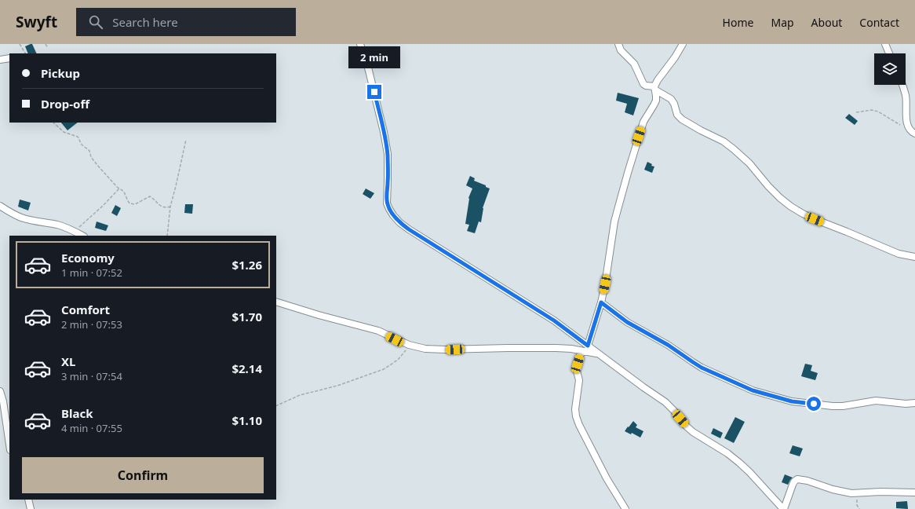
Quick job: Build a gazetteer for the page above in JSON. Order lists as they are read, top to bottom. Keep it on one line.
{"page":{"header":"Swyft","search":"Search here","nav":["Home","Map","About","Contact"],"bubble":"2 min","banner":["Pickup","Drop-off"],"list":[{"name":"Economy","note":"1 min · 07:52","value":"$1.26"},{"name":"Comfort","note":"2 min · 07:53","value":"$1.70"},{"name":"XL","note":"3 min · 07:54","value":"$2.14"},{"name":"Black","note":"4 min · 07:55","value":"$1.10"}],"buttons":"Confirm"}}
